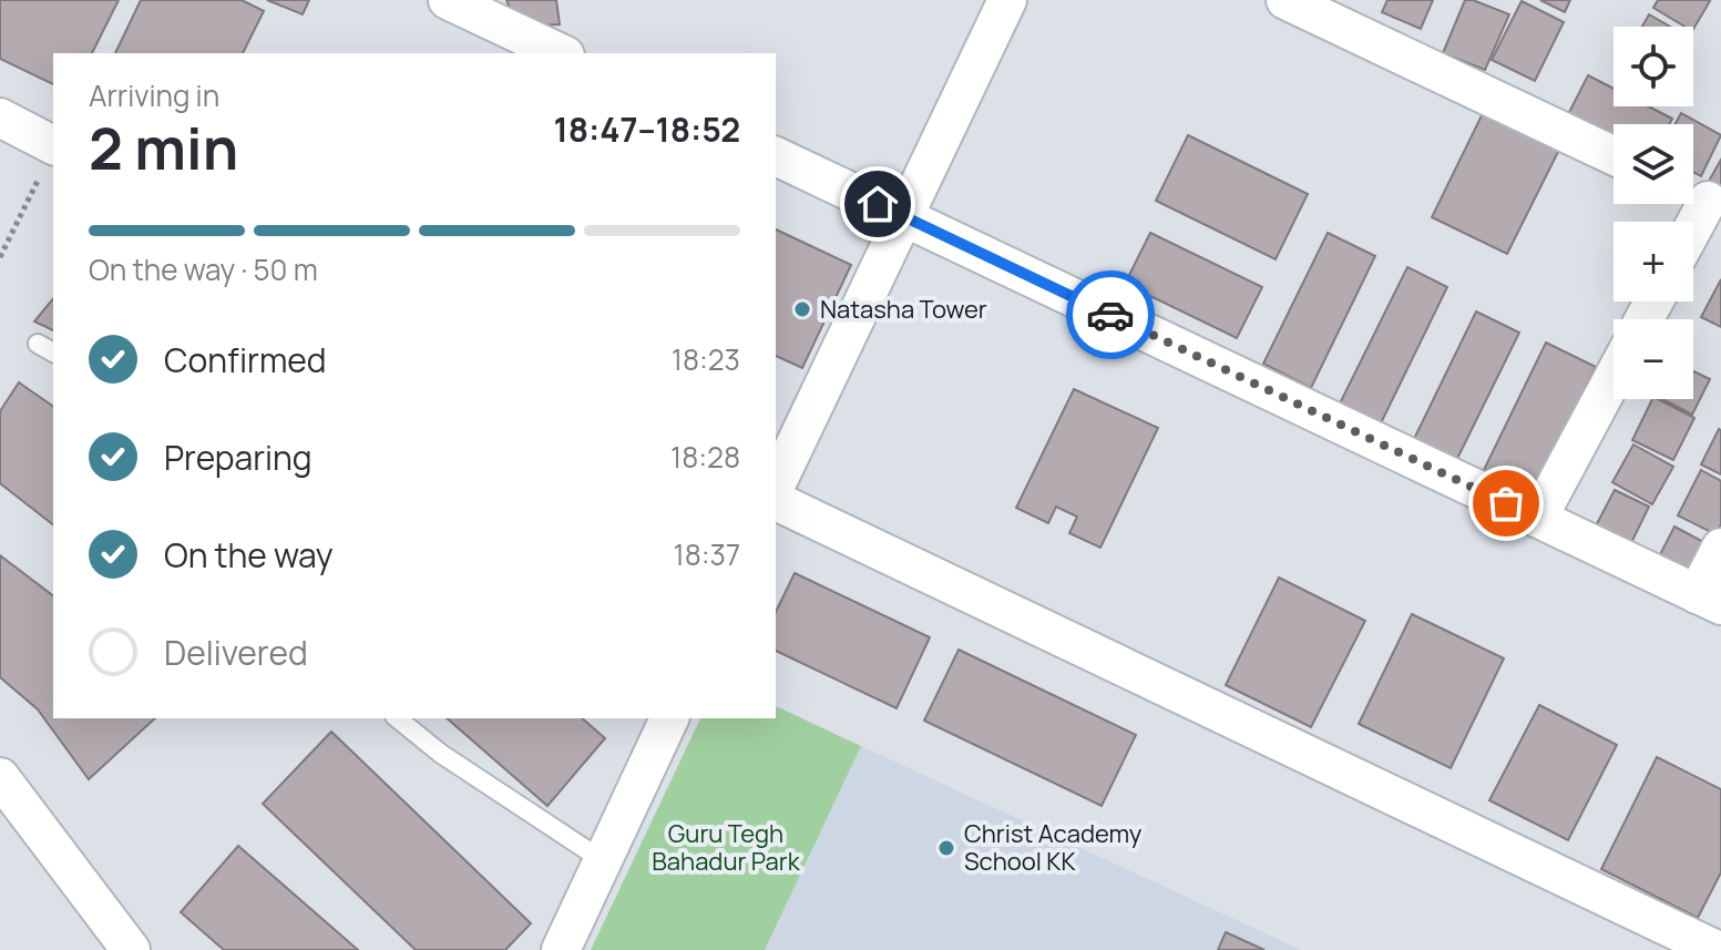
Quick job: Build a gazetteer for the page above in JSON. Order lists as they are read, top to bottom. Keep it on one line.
{"parks":["Guru Tegh Bahadur Park"],"places":["Natasha Tower","Christ Academy School KK"],"page":{"map_buttons":["+","−"],"heading":["2 min","Arriving in","18:47–18:52"],"bar":"On the way · 50 m","list":[["Confirmed","18:23"],["Preparing","18:28"],["On the way","18:37"],"Delivered"]}}
